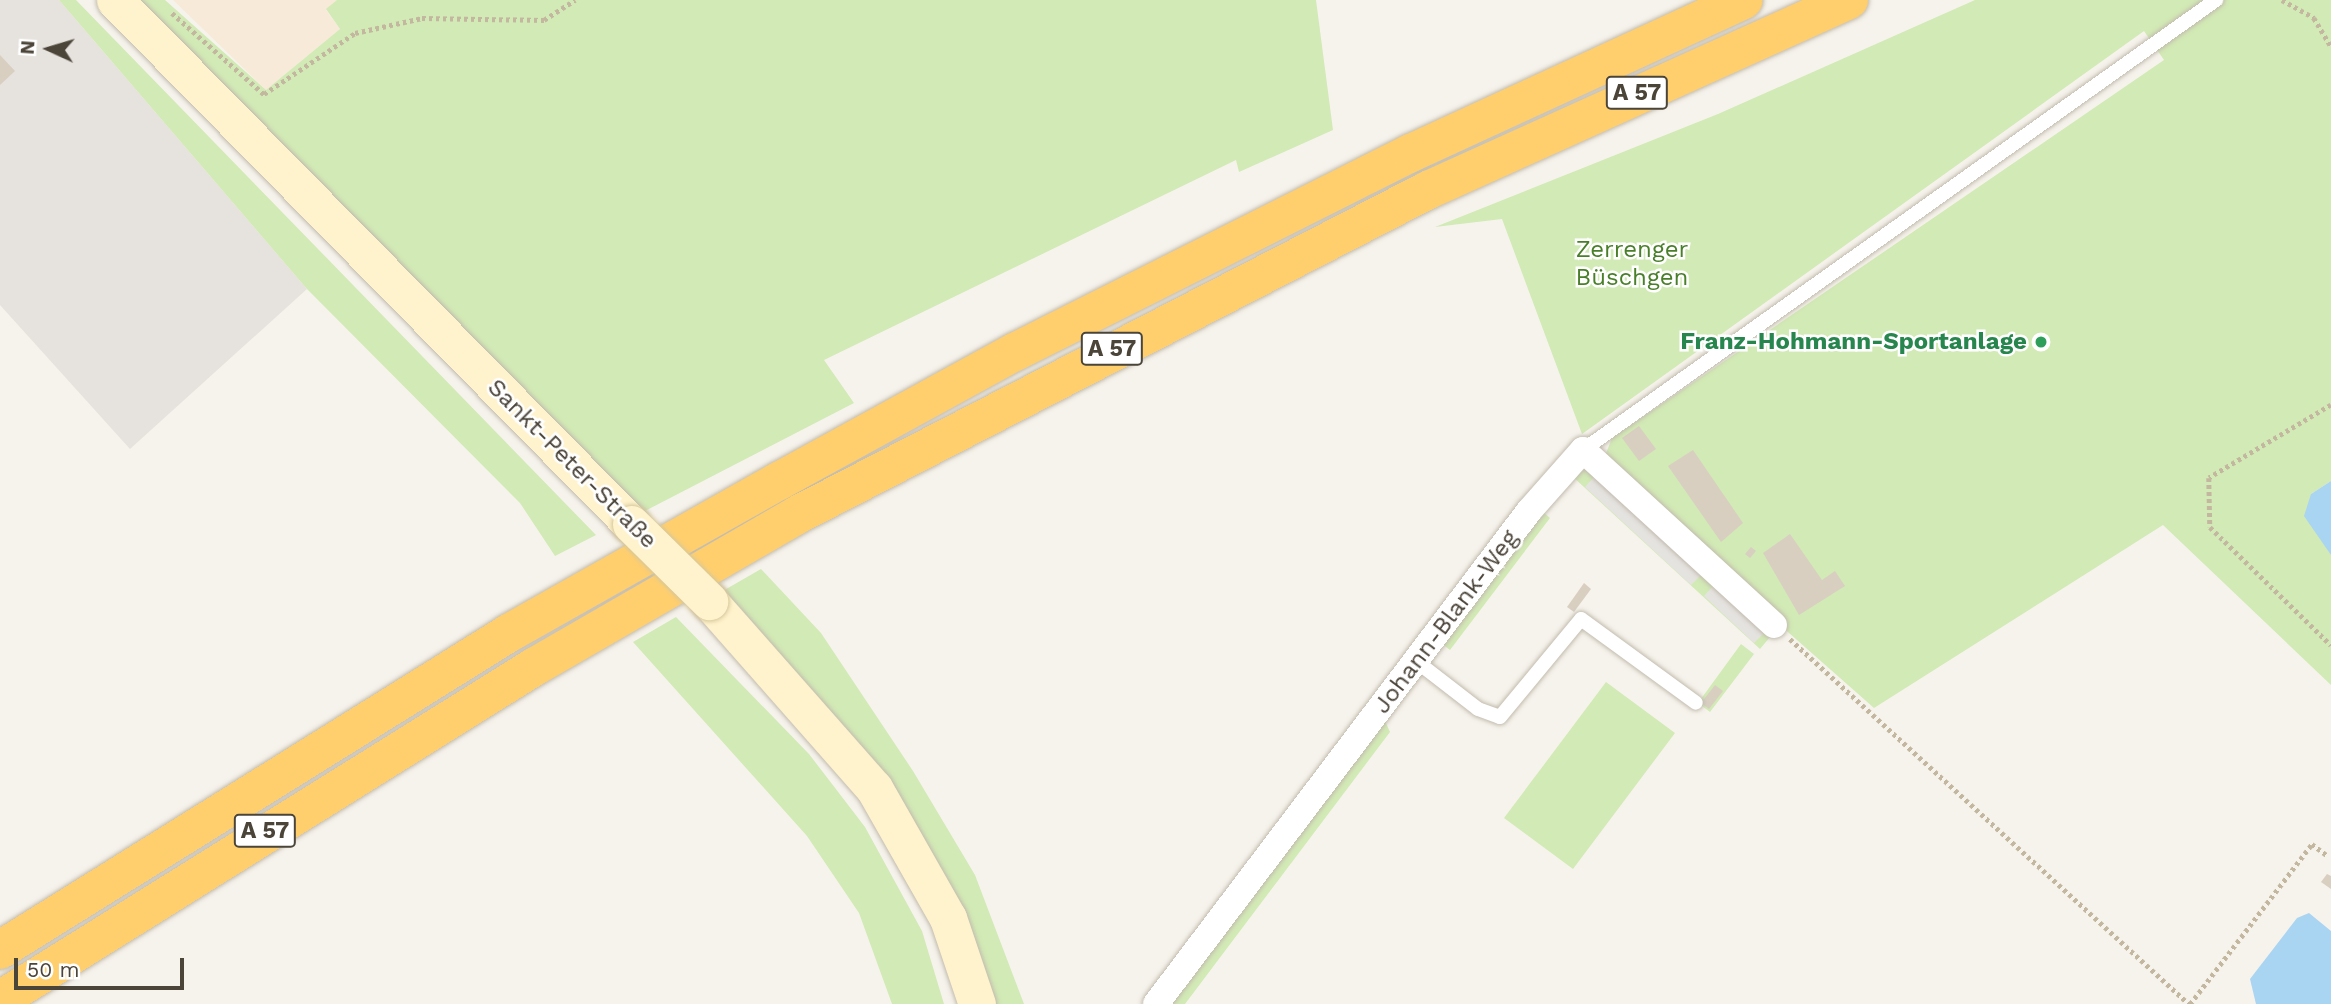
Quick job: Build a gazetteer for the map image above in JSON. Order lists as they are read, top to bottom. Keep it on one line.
{"streets":{"highway":["A 57"],"street":["Sankt-Peter-Straße","Johann-Blank-Weg"]},"parks":["Zerrenger Büschgen"],"places":["Franz-Hohmann-Sportanlage"],"scale_bar":"50 m","north":"left"}
